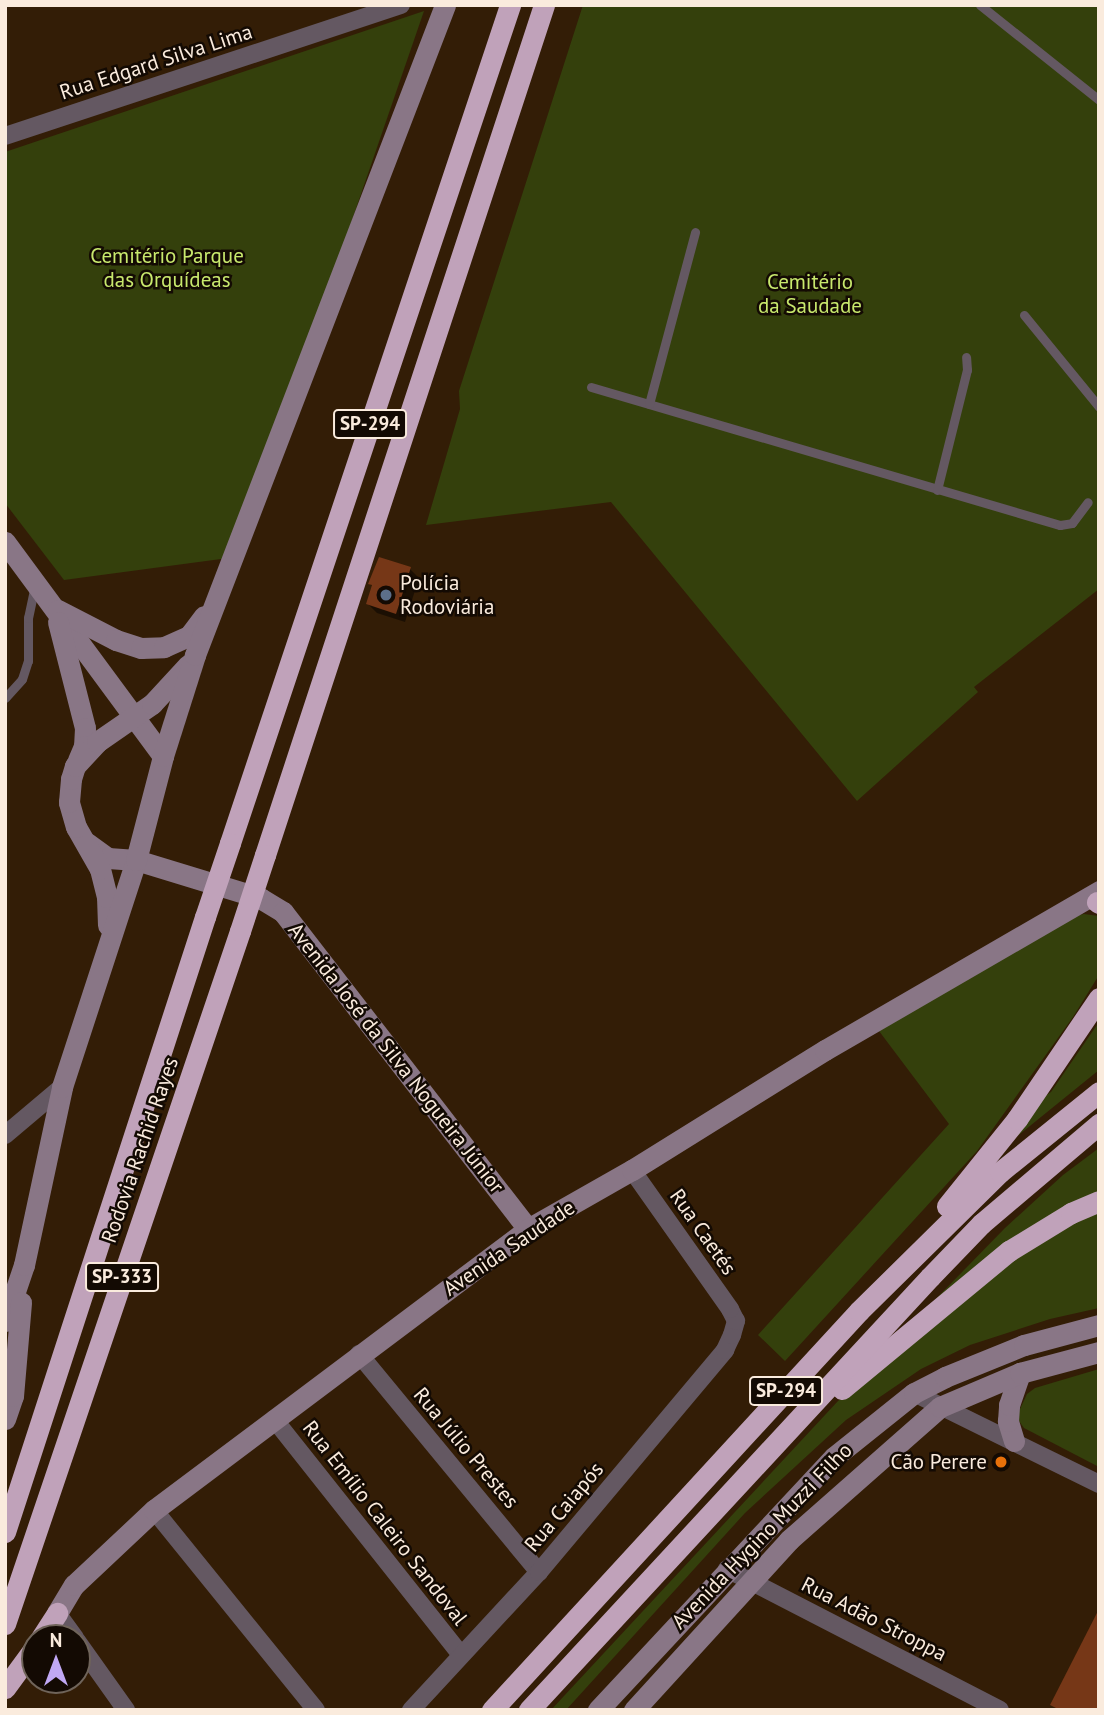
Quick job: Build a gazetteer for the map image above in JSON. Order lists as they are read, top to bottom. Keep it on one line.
{"streets":{"highway":["SP-294","Rodovia Rachid Rayes","SP-333"],"street":["Rua Edgard Silva Lima","Avenida José da Silva Nogueira Júnior","Rua Caetés","Avenida Saudade","Rua Júlio Prestes","Rua Caiapós","Rua Emílio Caleiro Sandoval","Avenida Hygino Muzzi Filho","Rua Adão Stroppa"]},"crossings":[["SP-294","Rodovia Rachid Rayes"],["Avenida José da Silva Nogueira Júnior","Avenida Saudade"],["Rua Caetés","Avenida Saudade"],["Rua Caetés","Rua Caiapós"],["Avenida Saudade","Rua Júlio Prestes"],["Avenida Saudade","Rua Emílio Caleiro Sandoval"],["Rua Júlio Prestes","Rua Caiapós"],["Rua Caiapós","Rua Emílio Caleiro Sandoval"],["Avenida Hygino Muzzi Filho","Rua Adão Stroppa"]],"parks":["Cemitério Parque das Orquídeas","Cemitério da Saudade"],"places":["Polícia Rodoviária","Cão Perere"],"north":"top"}
